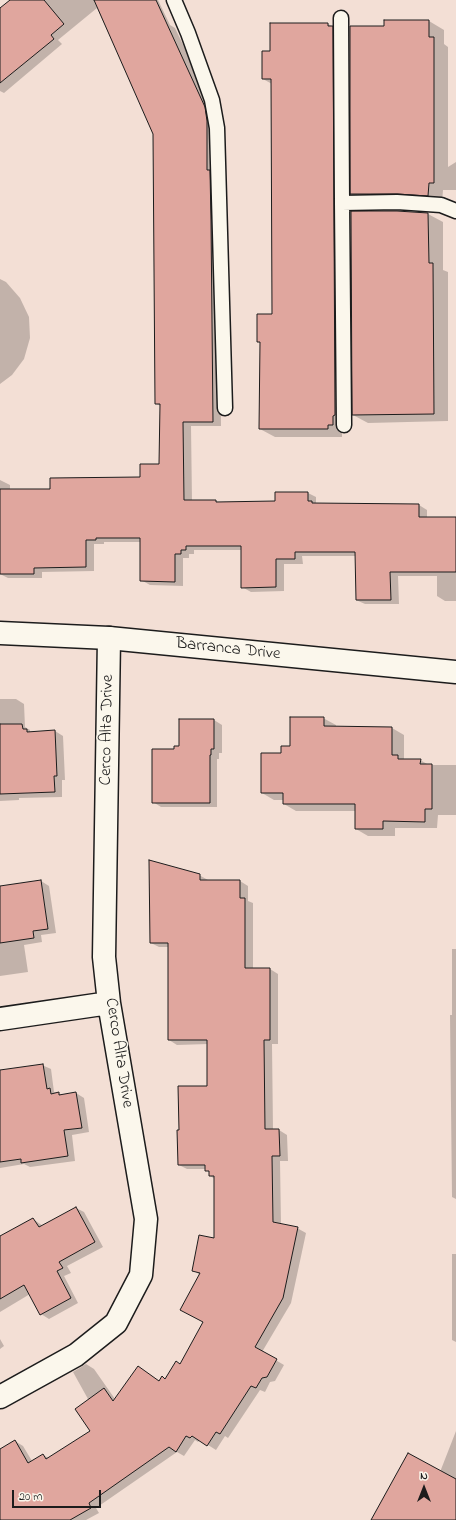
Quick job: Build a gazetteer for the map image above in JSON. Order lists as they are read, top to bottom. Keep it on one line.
{"streets":{"street":["Barranca Drive","Cerco Alta Drive"]},"crossings":[["Barranca Drive","Cerco Alta Drive"]],"scale_bar":"20 m","north":"top"}
